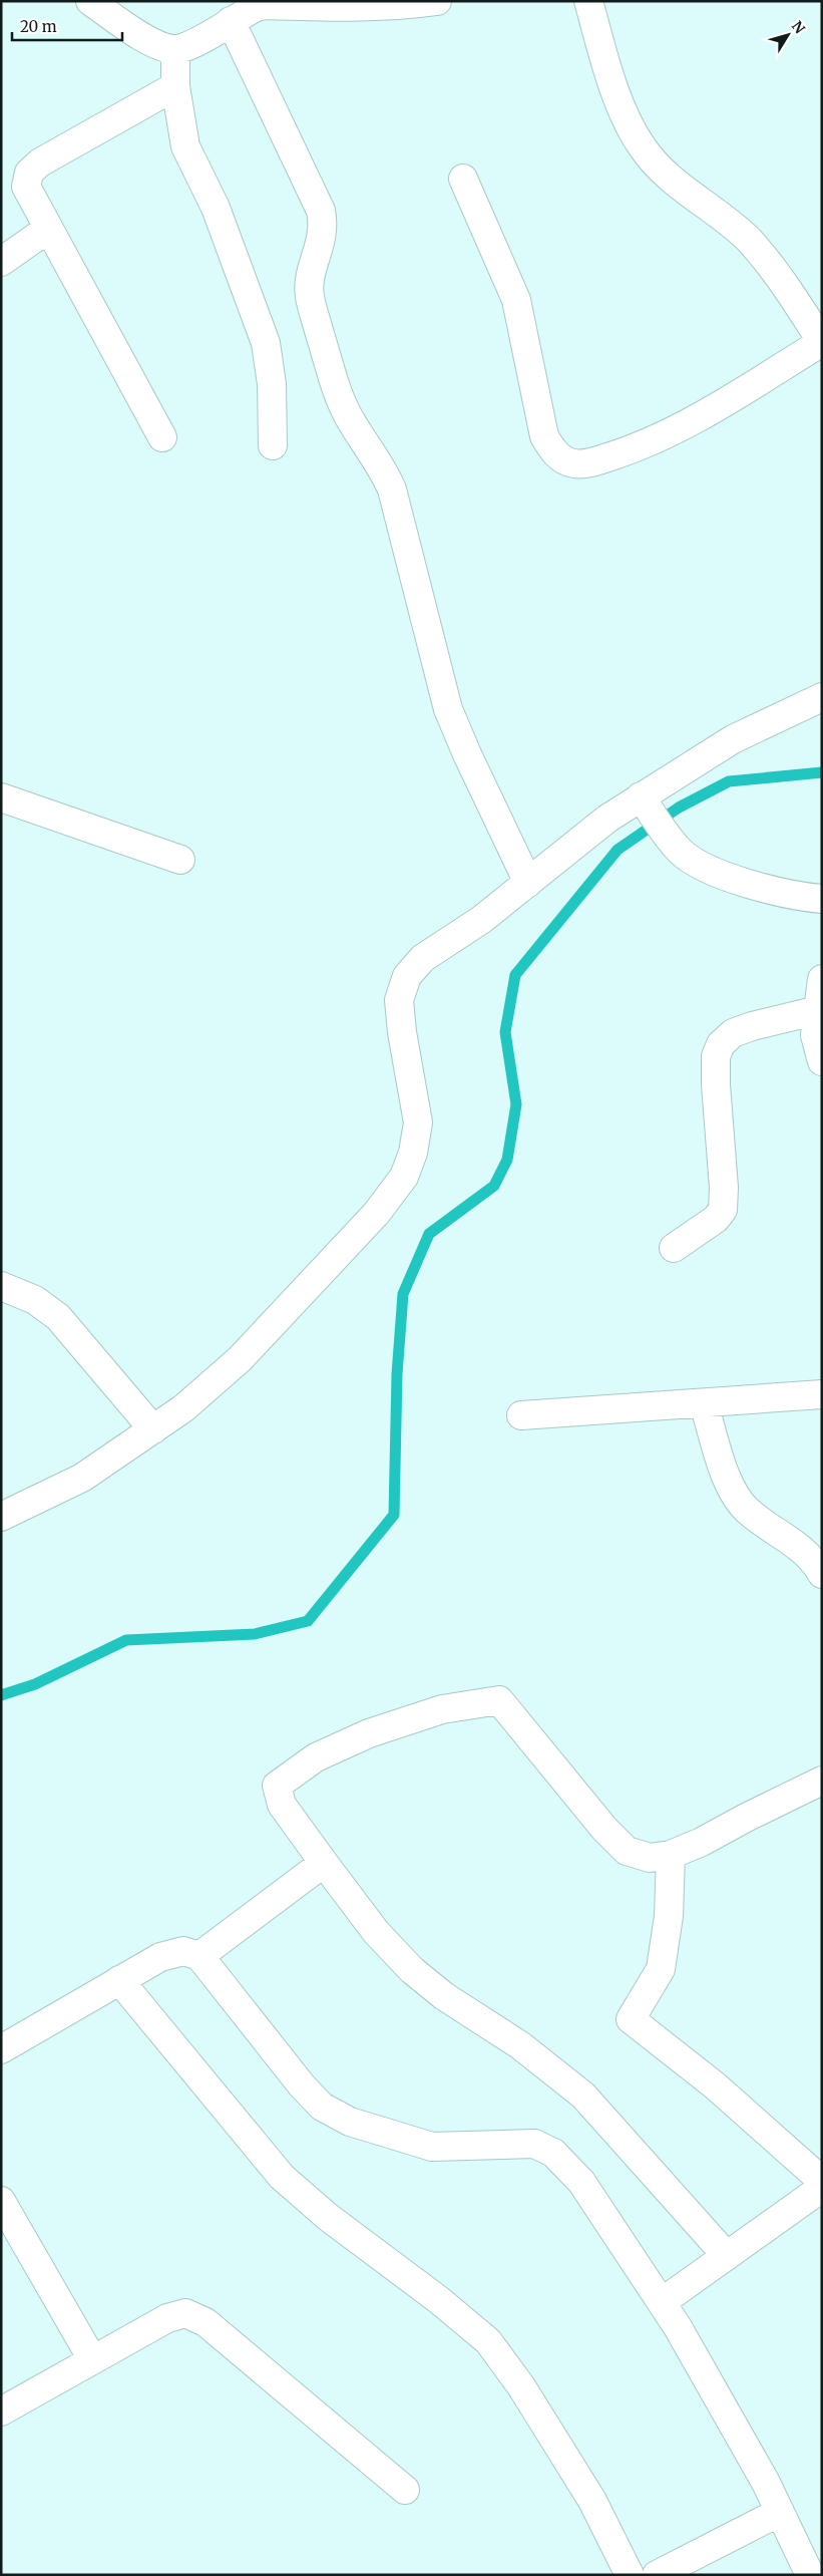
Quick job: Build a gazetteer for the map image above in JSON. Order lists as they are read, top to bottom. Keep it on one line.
{"scale_bar":"20 m","north":"top right"}
